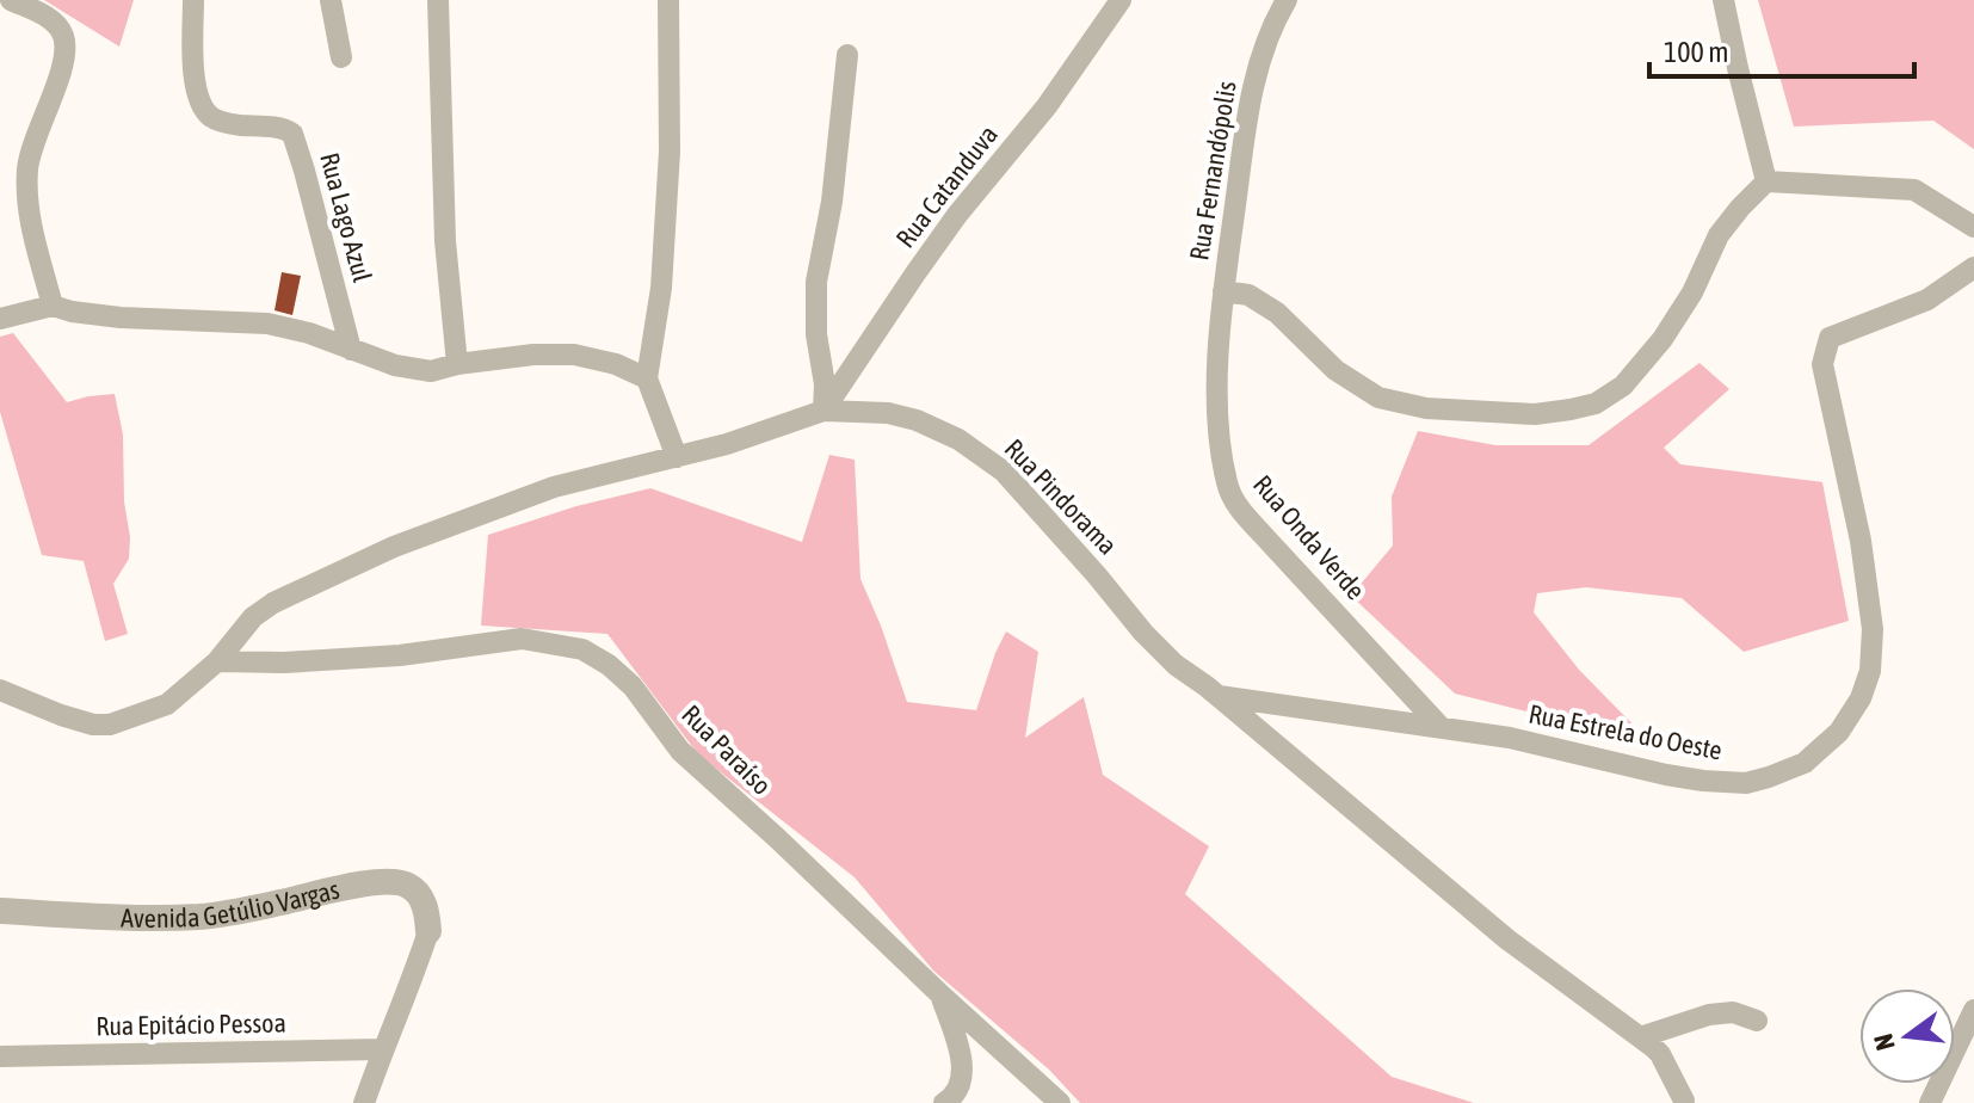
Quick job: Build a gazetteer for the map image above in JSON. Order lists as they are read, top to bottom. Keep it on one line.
{"streets":{"street":["Rua Fernandópolis","Rua Catanduva","Rua Lago Azul","Rua Pindorama","Rua Onda Verde","Rua Estrela do Oeste","Rua Paraíso","Avenida Getúlio Vargas","Rua Epitácio Pessoa"]},"crossings":[["Rua Fernandópolis","Rua Onda Verde"],["Rua Catanduva","Rua Pindorama"],["Rua Pindorama","Rua Estrela do Oeste"],["Rua Pindorama","Rua Paraíso"],["Rua Onda Verde","Rua Estrela do Oeste"]],"scale_bar":"100 m","north":"left"}
